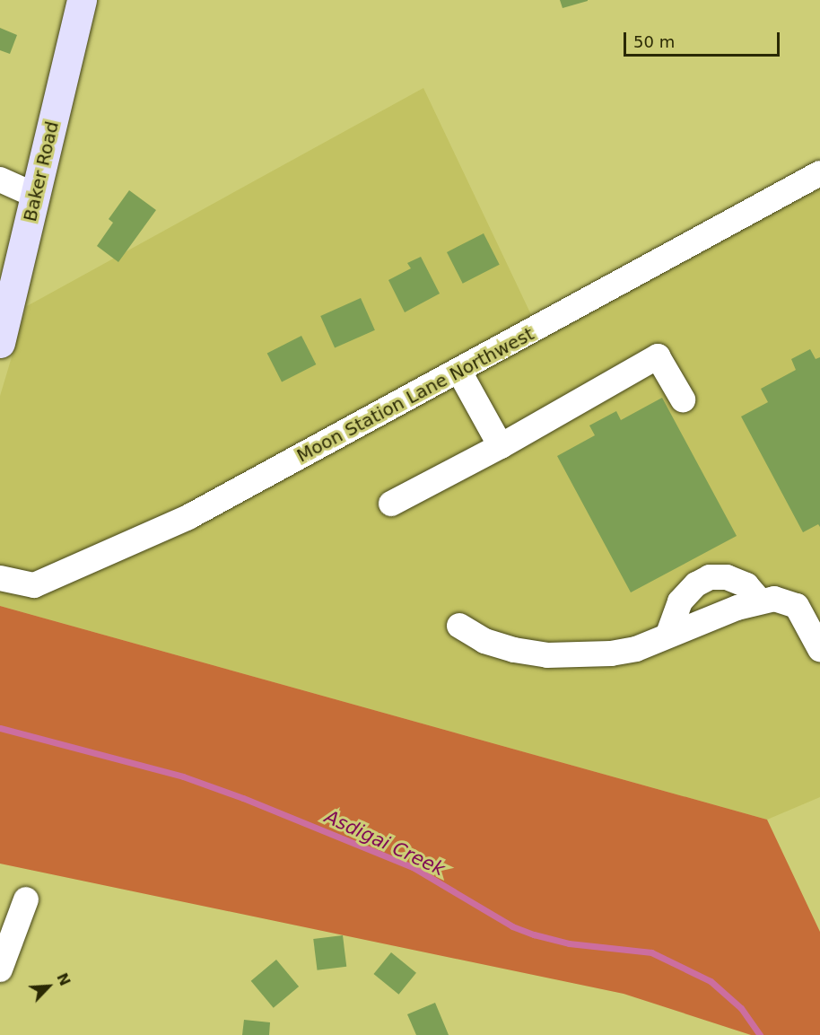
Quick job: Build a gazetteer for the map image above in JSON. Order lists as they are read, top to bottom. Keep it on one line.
{"streets":{"main road":["Baker Road"],"street":["Moon Station Lane Northwest"]},"water":["Asdigai Creek"],"scale_bar":"50 m","north":"top right"}
